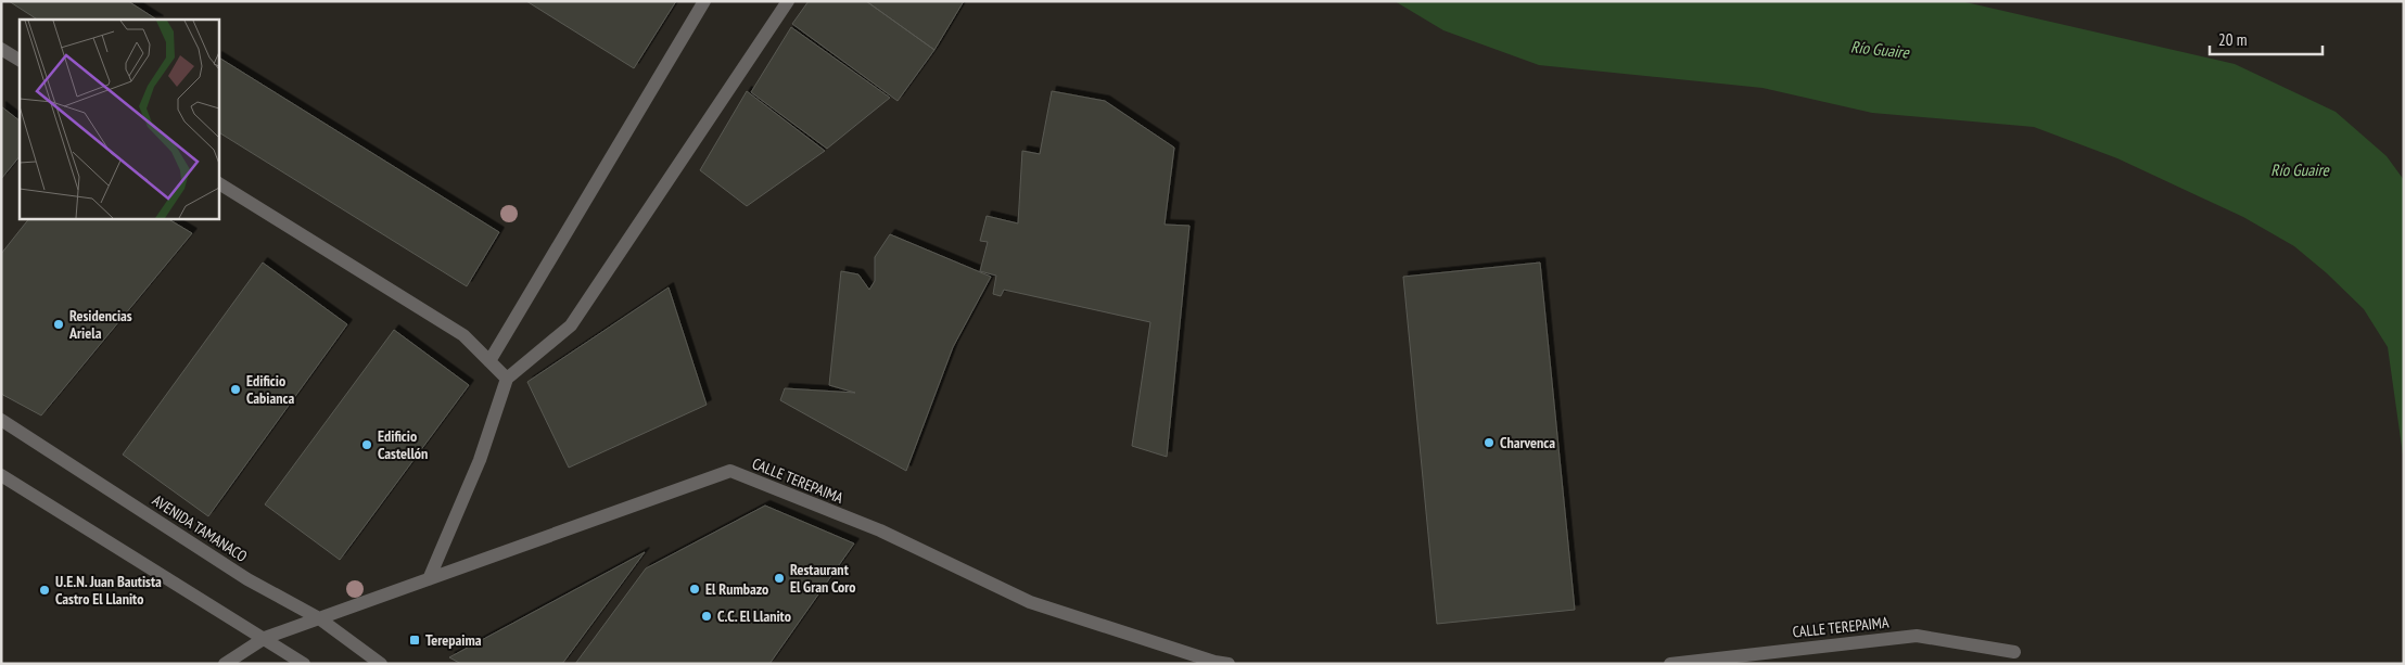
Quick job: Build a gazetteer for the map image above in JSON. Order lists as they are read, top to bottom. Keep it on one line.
{"streets":{"street":["CALLE TEREPAIMA","AVENIDA TAMANACO"]},"crossings":[["CALLE TEREPAIMA","AVENIDA TAMANACO"]],"water":["Río Guaire"],"places":{"other":["Residencias Ariela","Edificio Cabianca","Charvenca","Edificio Castellón","Restaurant El Gran Coro","El Rumbazo","U.E.N. Juan Bautista Castro El Llanito","C.C. El Llanito"],"transit":["Terepaima"]},"scale_bar":"20 m"}
